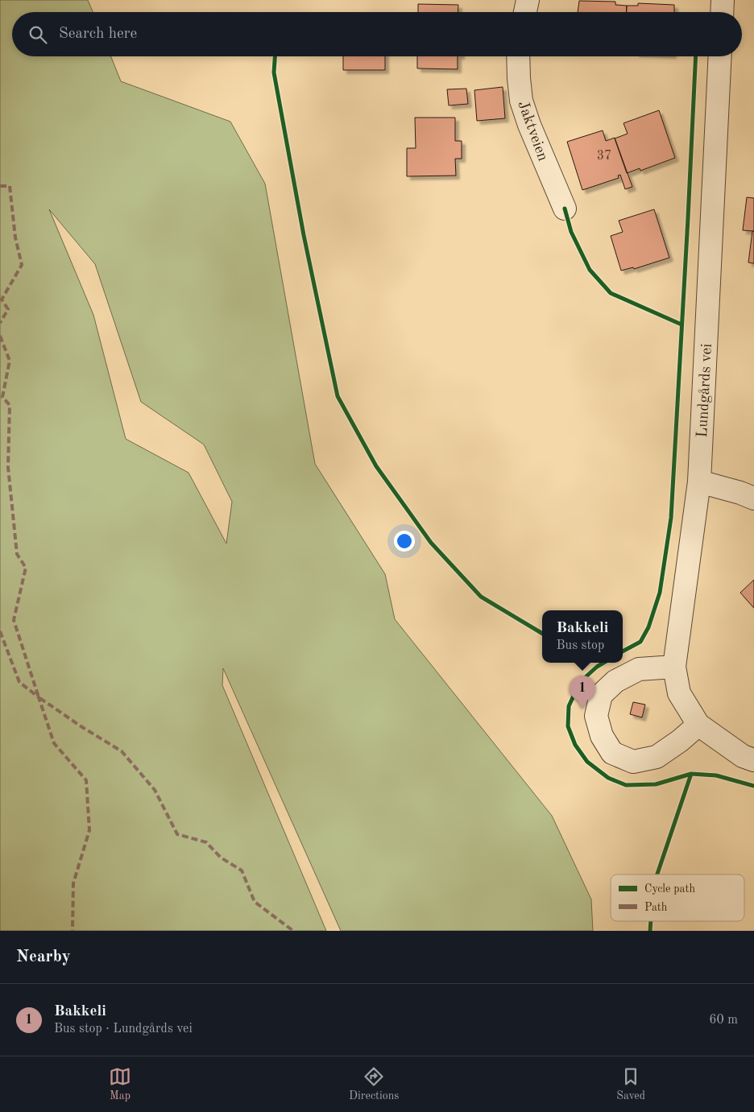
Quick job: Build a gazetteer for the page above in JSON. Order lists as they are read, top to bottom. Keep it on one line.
{"streets":{"street":["Jaktveien","Lundgårds vei"]},"house_numbers":["37"],"legend":["Cycle path","Path"],"page":{"search":"Search here","popup":["Bakkeli","Bus stop"],"pins":"1","heading":"Nearby","list":[{"mark":"1","name":"Bakkeli","note":"Bus stop · Lundgårds vei","value":"60 m"}],"nav":["Map","Directions","Saved"]}}
